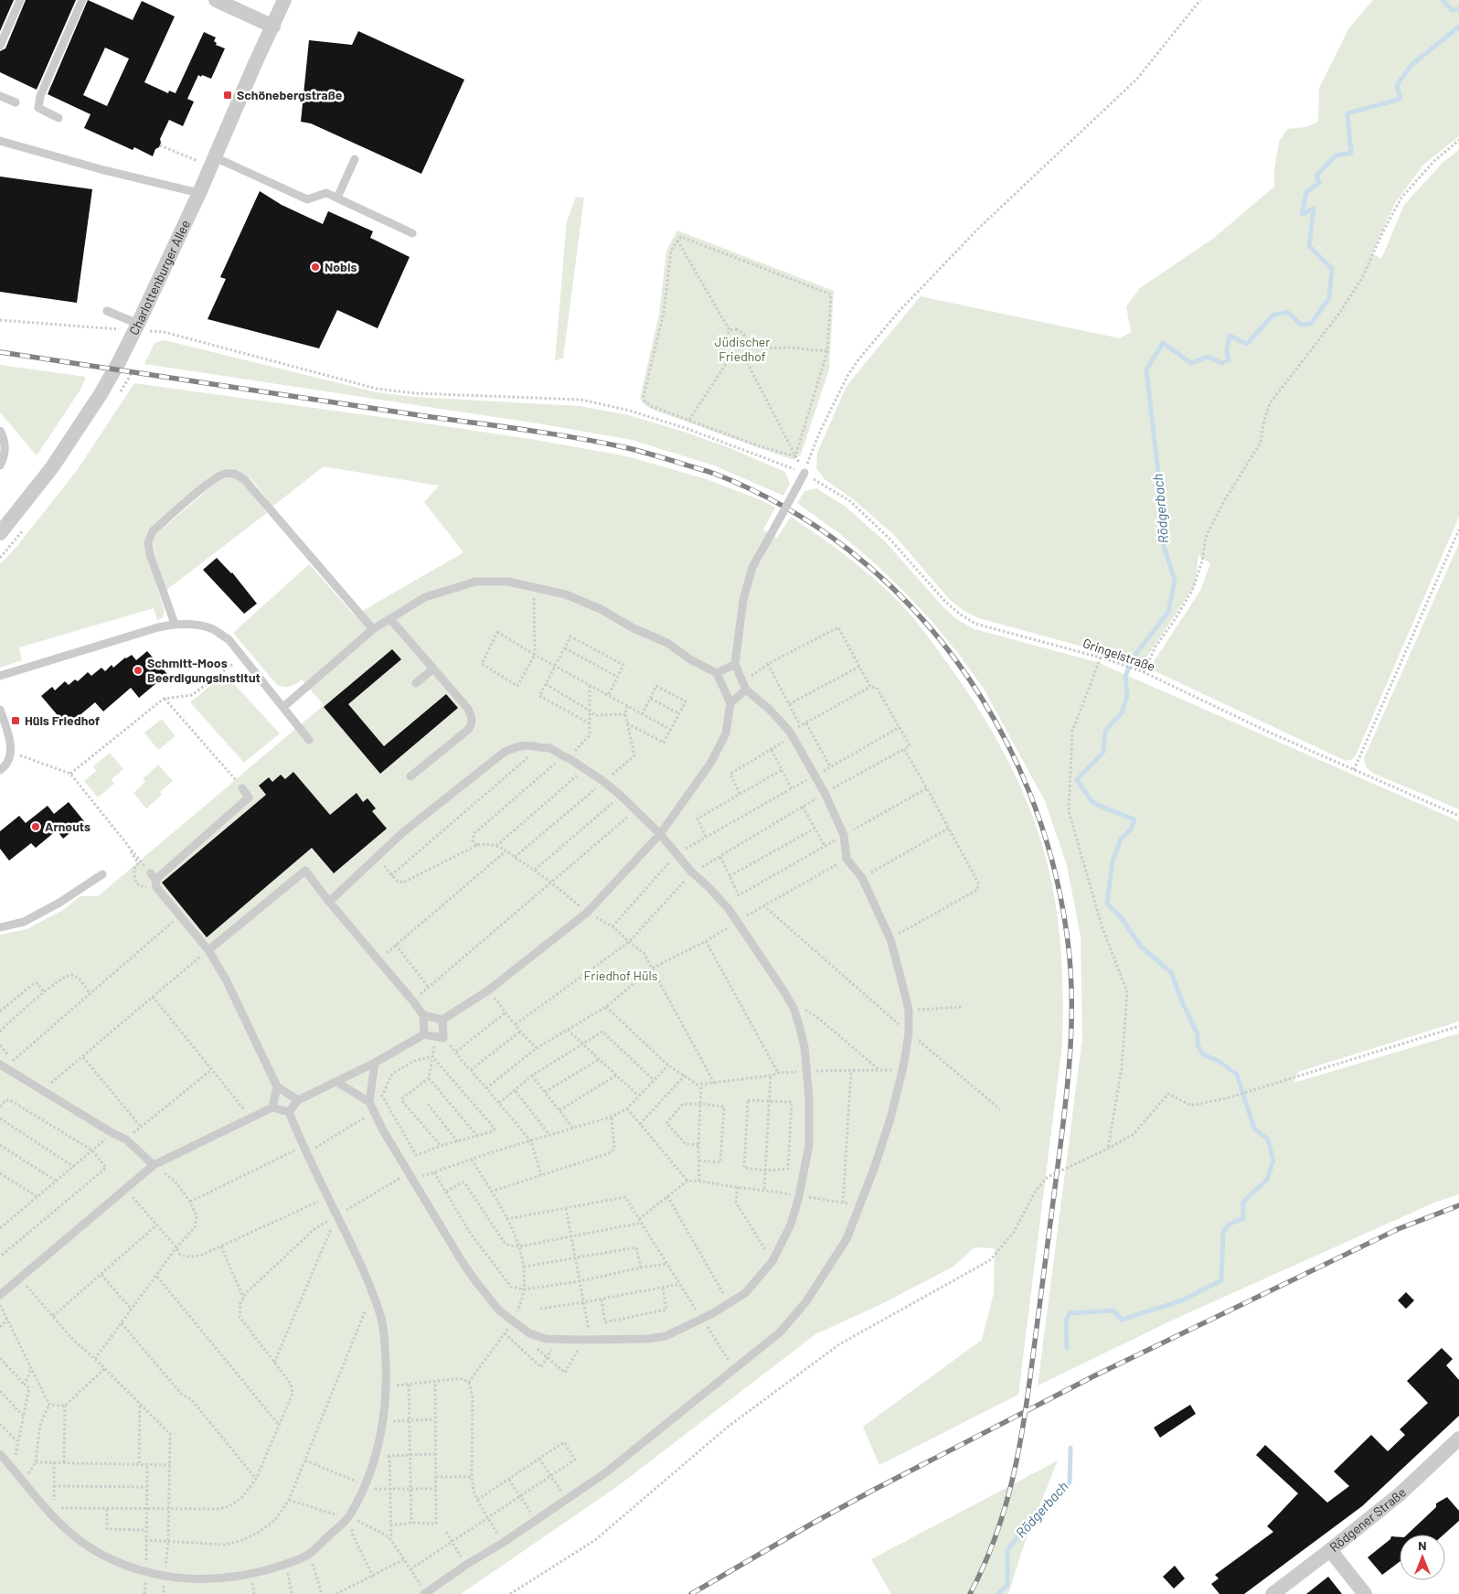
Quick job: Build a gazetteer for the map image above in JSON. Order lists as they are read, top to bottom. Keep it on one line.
{"streets":{"street":["Charlottenburger Allee","Rödgener Straße"],"path":["Gringelstraße"]},"crossings":[["Charlottenburger Allee","Gringelstraße"]],"water":["Rödgerbach"],"parks":["Jüdischer Friedhof","Friedhof Hüls"],"places":{"transit":["Schönebergstraße","Hüls Friedhof"],"other":["Nobis","Schmitt-Moos Beerdigungsinstitut","Arnouts"]},"north":"top"}
